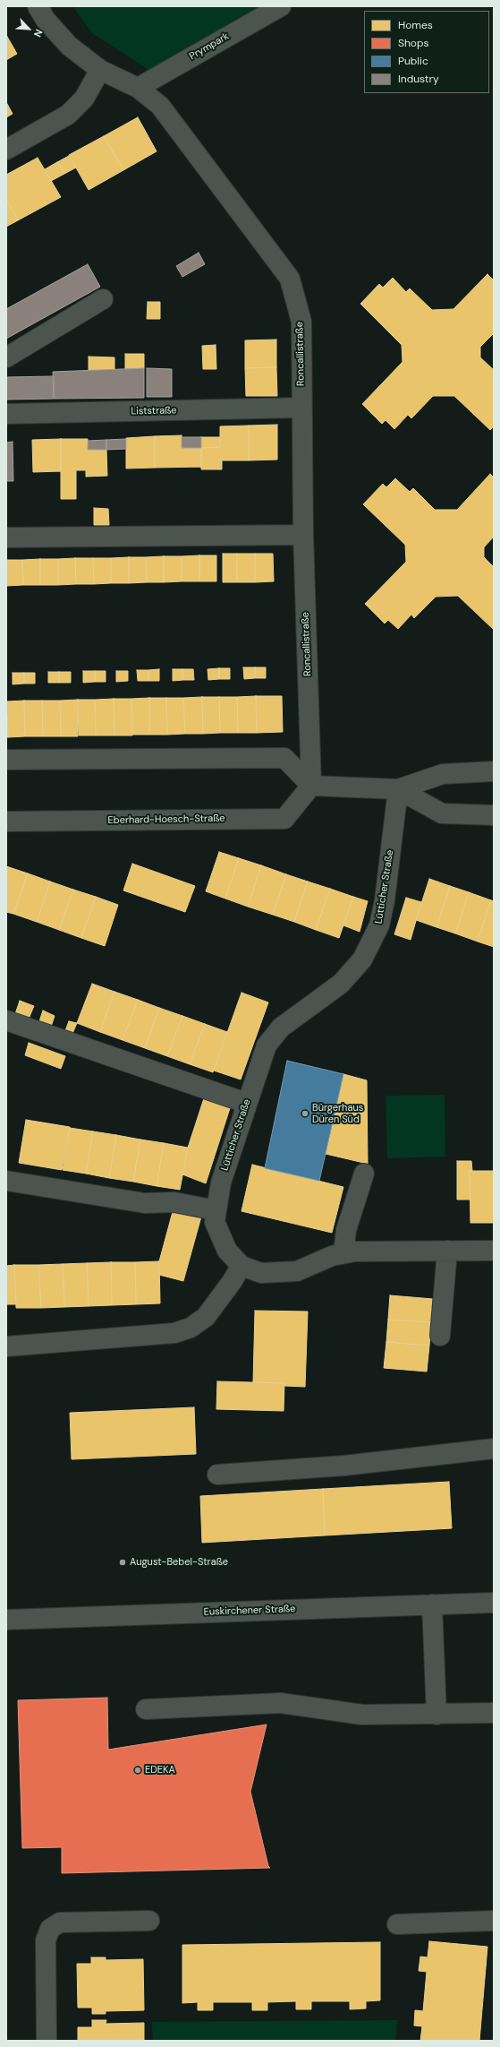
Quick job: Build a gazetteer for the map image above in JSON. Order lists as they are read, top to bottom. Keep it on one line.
{"streets":{"street":["Prympark","Roncallistraße","Liststraße","Eberhard-Hoesch-Straße","Lütticher Straße","Euskirchener Straße"]},"crossings":[["Prympark","Roncallistraße"],["Roncallistraße","Liststraße"],["Roncallistraße","Eberhard-Hoesch-Straße"]],"places":["Bürgerhaus Düren Süd","August-Bebel-Straße","EDEKA"],"legend":["Homes","Shops","Public","Industry"],"north":"bottom right"}
